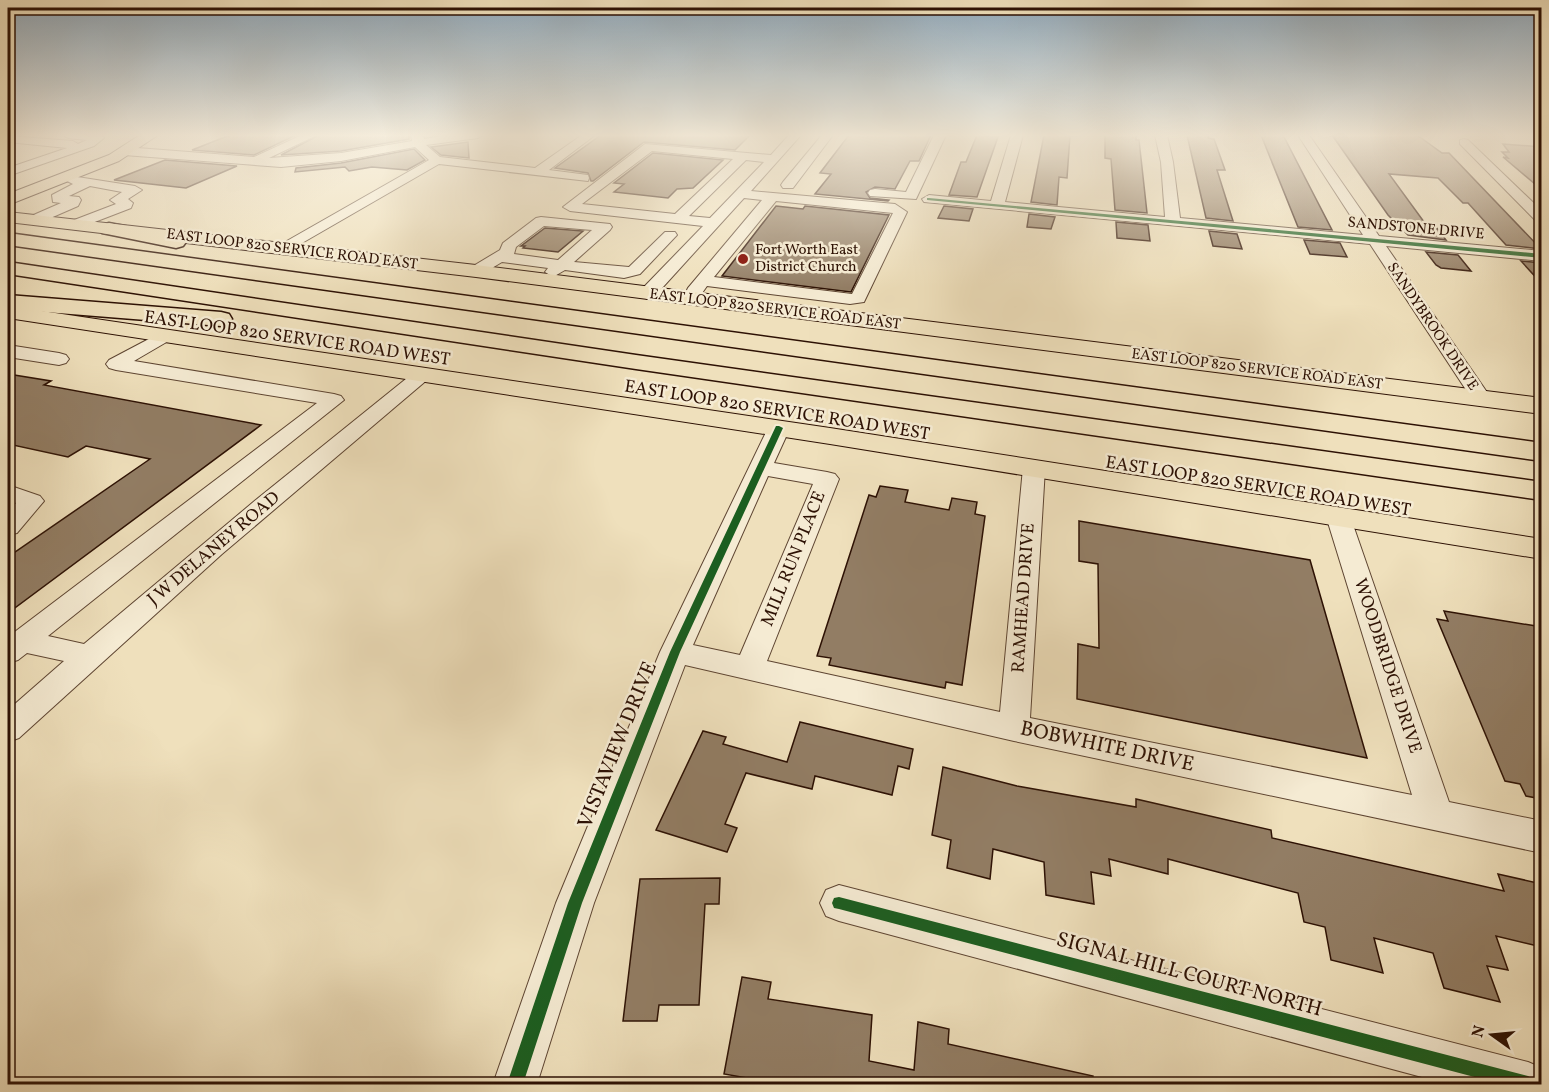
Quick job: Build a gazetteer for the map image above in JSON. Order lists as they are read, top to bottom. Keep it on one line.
{"streets":{"main road":["EAST LOOP 820 SERVICE ROAD EAST","EAST LOOP 820 SERVICE ROAD WEST"],"street":["SANDSTONE DRIVE","SANDYBROOK DRIVE","J W DELANEY ROAD","MILL RUN PLACE","RAMHEAD DRIVE","WOODBRIDGE DRIVE","VISTAVIEW DRIVE","BOBWHITE DRIVE","SIGNAL HILL COURT NORTH"]},"crossings":[["SANDSTONE DRIVE","SANDYBROOK DRIVE"],["EAST LOOP 820 SERVICE ROAD EAST","SANDYBROOK DRIVE"],["EAST LOOP 820 SERVICE ROAD WEST","J W DELANEY ROAD"],["EAST LOOP 820 SERVICE ROAD WEST","RAMHEAD DRIVE"],["EAST LOOP 820 SERVICE ROAD WEST","WOODBRIDGE DRIVE"],["EAST LOOP 820 SERVICE ROAD WEST","VISTAVIEW DRIVE"],["MILL RUN PLACE","VISTAVIEW DRIVE"],["MILL RUN PLACE","BOBWHITE DRIVE"],["RAMHEAD DRIVE","BOBWHITE DRIVE"],["WOODBRIDGE DRIVE","BOBWHITE DRIVE"],["VISTAVIEW DRIVE","BOBWHITE DRIVE"]],"places":["Fort Worth East District Church"],"north":"left"}
